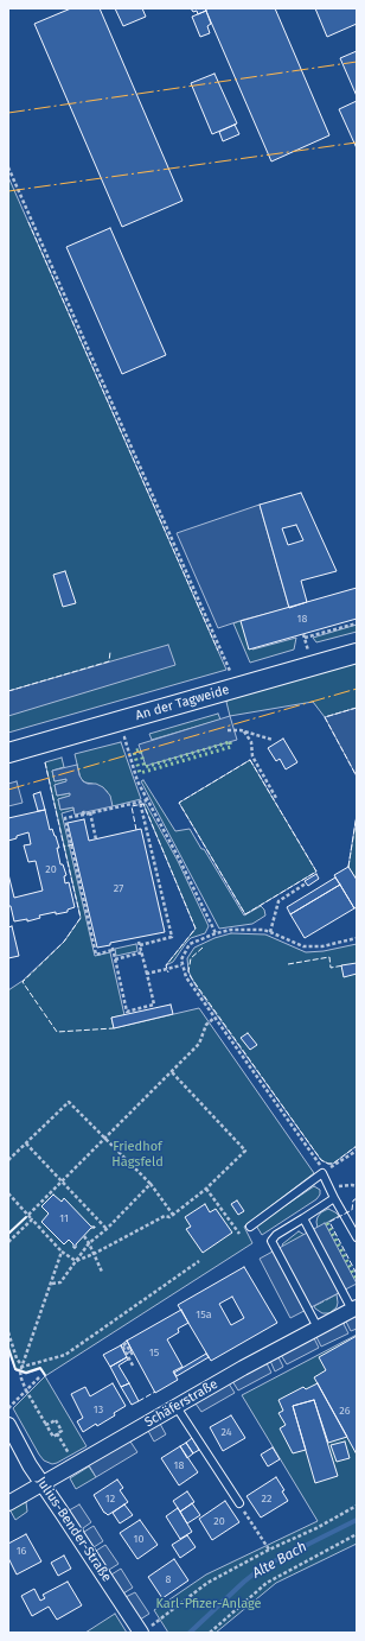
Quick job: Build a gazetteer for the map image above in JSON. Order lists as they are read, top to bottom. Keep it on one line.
{"streets":{"main road":["An der Tagweide"],"street":["Schäferstraße","Julius-Bender-Straße"]},"crossings":[["Schäferstraße","Julius-Bender-Straße"]],"water":["Alte Bach"],"parks":["Friedhof Hagsfeld","Karl-Pfizer-Anlage"],"house_numbers":["18","20","27","11","15a","15","13","26","24","18","12","22","20","10","16","8"]}
